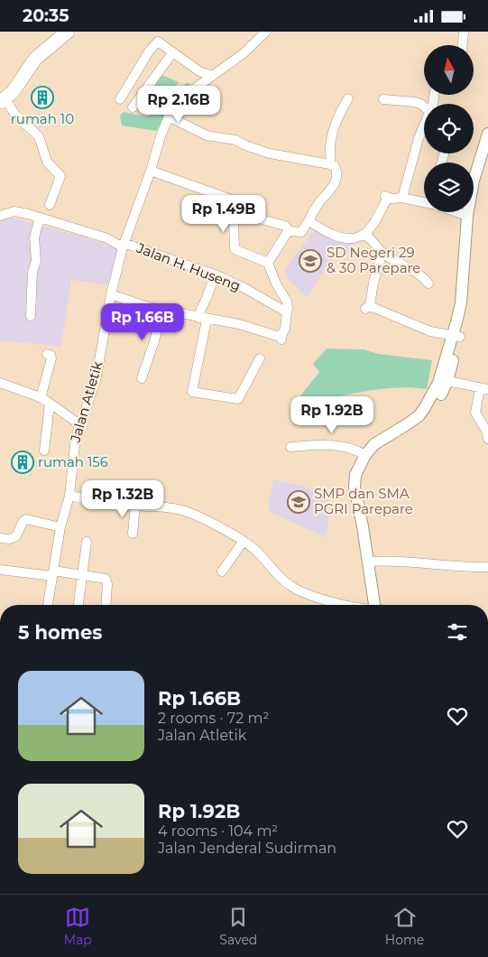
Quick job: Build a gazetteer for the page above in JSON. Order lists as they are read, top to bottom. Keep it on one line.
{"streets":{"street":["Jalan H. Huseng","Jalan Atletik"]},"crossings":[["Jalan H. Huseng","Jalan Atletik"]],"places":{"building":["rumah 10","rumah 156"],"school or university":["SD Negeri 29 & 30 Parepare","SMP dan SMA PGRI Parepare"]},"north":"top","page":{"status":"20:35","price":["Rp 2.16B","Rp 1.49B","Rp 1.66B","Rp 1.92B","Rp 1.32B"],"heading":"5 homes","list":[{"name":"Rp 1.66B","note":"2 rooms · 72 m² · Jalan Atletik"},{"name":"Rp 1.92B","note":"4 rooms · 104 m² · Jalan Jenderal Sudirman"}],"tabs":["Map","Saved","Home"]}}
